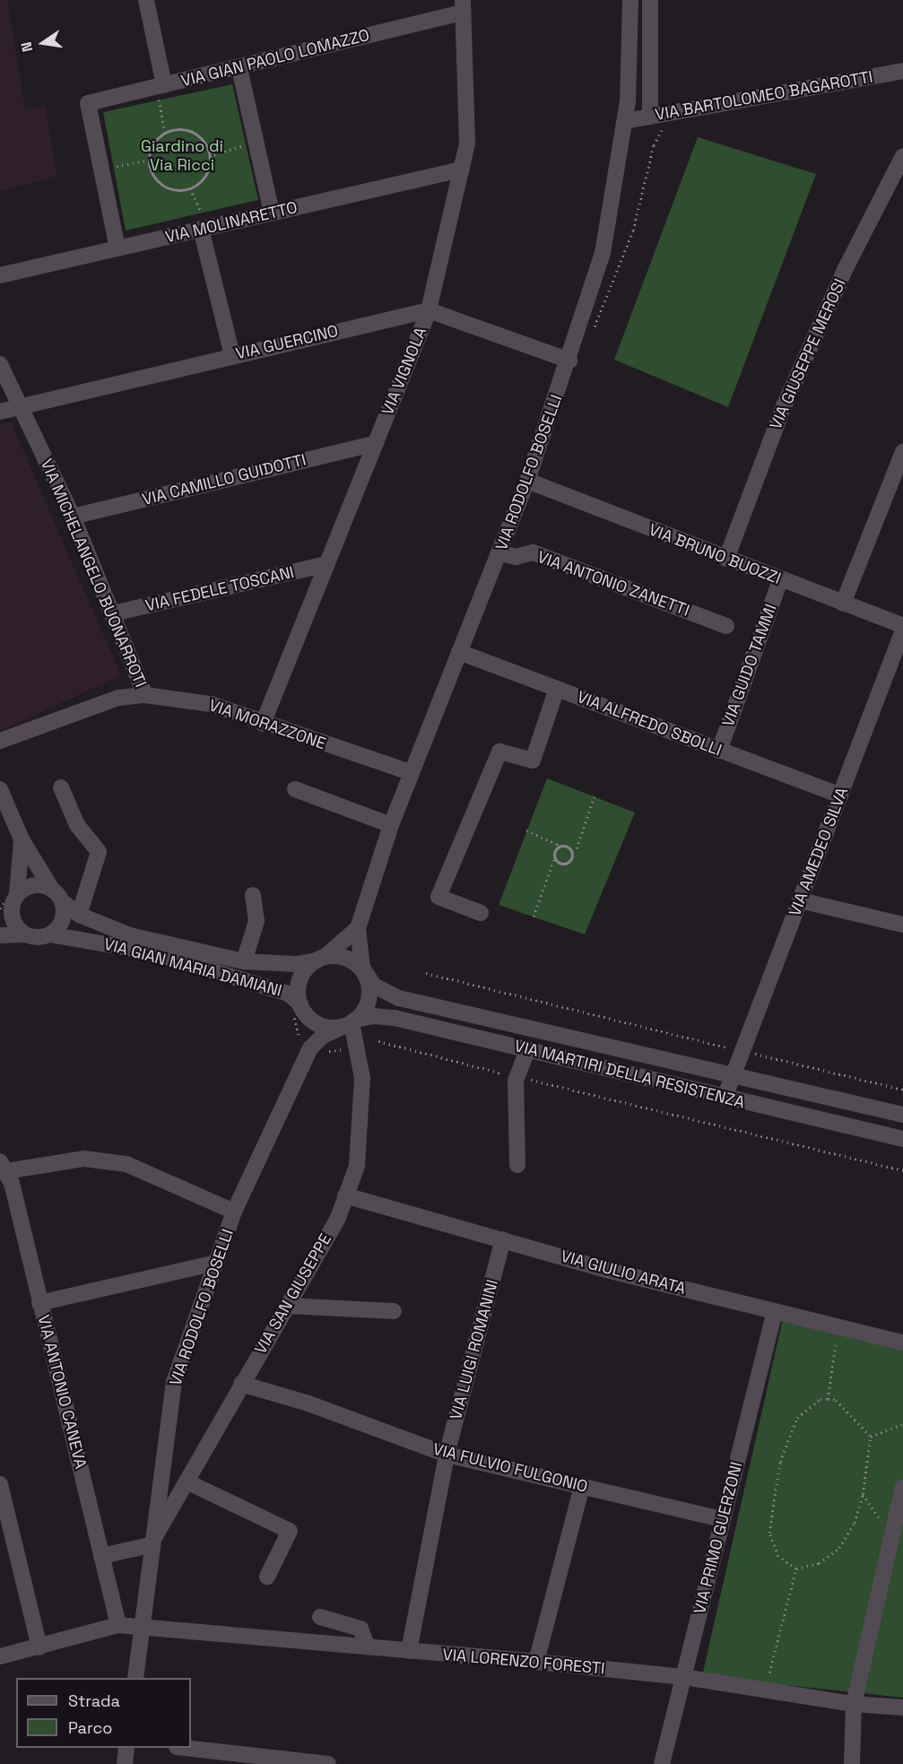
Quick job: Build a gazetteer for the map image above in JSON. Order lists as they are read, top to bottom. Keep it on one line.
{"streets":{"street":["VIA GIAN PAOLO LOMAZZO","VIA BARTOLOMEO BAGAROTTI","VIA MOLINARETTO","VIA GUERCINO","VIA GIUSEPPE MEROSI","VIA VIGNOLA","VIA RODOLFO BOSELLI","VIA CAMILLO GUIDOTTI","VIA BRUNO BUOZZI","VIA MICHELANGELO BUONARROTI","VIA ANTONIO ZANETTI","VIA FEDELE TOSCANI","VIA GUIDO TAMMI","VIA ALFREDO SBOLLI","VIA MORAZZONE","VIA AMEDEO SILVA","VIA GIAN MARIA DAMIANI","VIA MARTIRI DELLA RESISTENZA","VIA GIULIO ARATA","VIA SAN GIUSEPPE","VIA LUIGI ROMANINI","VIA ANTONIO CANEVA","VIA FULVIO FULGONIO","VIA PRIMO GUERZONI","VIA LORENZO FORESTI"]},"crossings":[["VIA GIAN PAOLO LOMAZZO","VIA MOLINARETTO"],["VIA GIAN PAOLO LOMAZZO","VIA VIGNOLA"],["VIA BARTOLOMEO BAGAROTTI","VIA RODOLFO BOSELLI"],["VIA MOLINARETTO","VIA VIGNOLA"],["VIA GUERCINO","VIA VIGNOLA"],["VIA GUERCINO","VIA MICHELANGELO BUONARROTI"],["VIA GIUSEPPE MEROSI","VIA BRUNO BUOZZI"],["VIA VIGNOLA","VIA CAMILLO GUIDOTTI"],["VIA VIGNOLA","VIA FEDELE TOSCANI"],["VIA VIGNOLA","VIA MORAZZONE"],["VIA RODOLFO BOSELLI","VIA BRUNO BUOZZI"],["VIA RODOLFO BOSELLI","VIA ANTONIO ZANETTI"],["VIA RODOLFO BOSELLI","VIA ALFREDO SBOLLI"],["VIA RODOLFO BOSELLI","VIA MORAZZONE"],["VIA RODOLFO BOSELLI","VIA GIAN MARIA DAMIANI"],["VIA RODOLFO BOSELLI","VIA MARTIRI DELLA RESISTENZA"],["VIA RODOLFO BOSELLI","VIA SAN GIUSEPPE"],["VIA RODOLFO BOSELLI","VIA LORENZO FORESTI"],["VIA CAMILLO GUIDOTTI","VIA MICHELANGELO BUONARROTI"],["VIA BRUNO BUOZZI","VIA GUIDO TAMMI"],["VIA BRUNO BUOZZI","VIA AMEDEO SILVA"],["VIA MICHELANGELO BUONARROTI","VIA FEDELE TOSCANI"],["VIA MICHELANGELO BUONARROTI","VIA MORAZZONE"],["VIA GUIDO TAMMI","VIA ALFREDO SBOLLI"],["VIA ALFREDO SBOLLI","VIA AMEDEO SILVA"],["VIA AMEDEO SILVA","VIA MARTIRI DELLA RESISTENZA"],["VIA GIAN MARIA DAMIANI","VIA MARTIRI DELLA RESISTENZA"],["VIA GIAN MARIA DAMIANI","VIA SAN GIUSEPPE"],["VIA MARTIRI DELLA RESISTENZA","VIA SAN GIUSEPPE"],["VIA GIULIO ARATA","VIA SAN GIUSEPPE"],["VIA GIULIO ARATA","VIA LUIGI ROMANINI"],["VIA GIULIO ARATA","VIA PRIMO GUERZONI"],["VIA SAN GIUSEPPE","VIA FULVIO FULGONIO"],["VIA LUIGI ROMANINI","VIA FULVIO FULGONIO"],["VIA LUIGI ROMANINI","VIA LORENZO FORESTI"],["VIA ANTONIO CANEVA","VIA LORENZO FORESTI"],["VIA FULVIO FULGONIO","VIA PRIMO GUERZONI"],["VIA PRIMO GUERZONI","VIA LORENZO FORESTI"]],"parks":["Giardino di Via Ricci"],"legend":["Strada","Parco"],"north":"left"}
